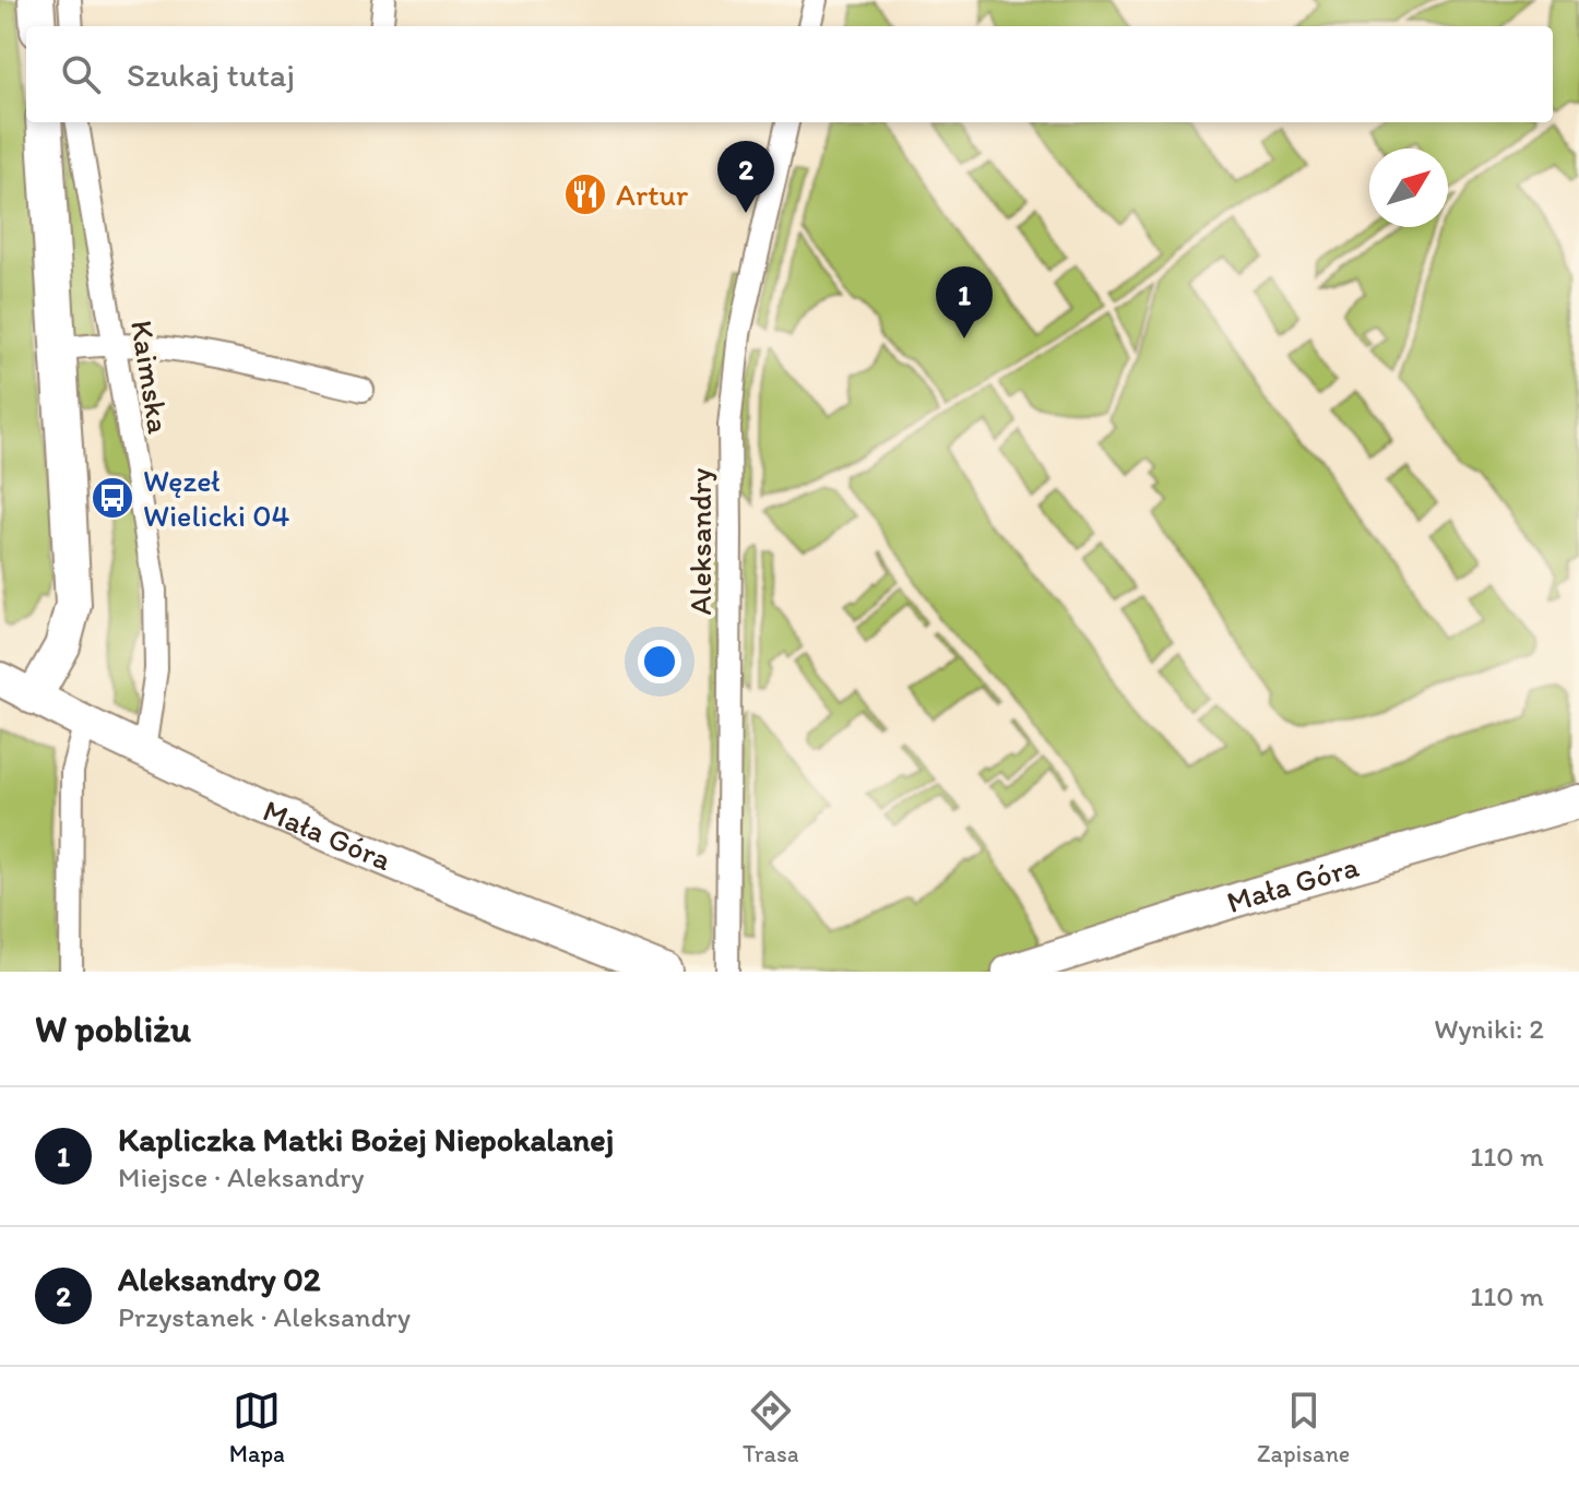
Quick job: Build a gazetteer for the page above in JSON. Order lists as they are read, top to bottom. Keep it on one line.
{"streets":{"street":["Kaimska","Aleksandry","Mała Góra"]},"crossings":[["Kaimska","Mała Góra"]],"places":{"restaurant":["Artur"],"bus stop":["Węzeł Wielicki 04"]},"north":"top right","page":{"search":"Szukaj tutaj","pins":["2","1"],"heading":["W pobliżu","Wyniki: 2"],"list":[{"mark":"1","name":"Kapliczka Matki Bożej Niepokalanej","note":"Miejsce · Aleksandry","value":"110 m"},{"mark":"2","name":"Aleksandry 02","note":"Przystanek · Aleksandry","value":"110 m"}],"nav":["Mapa","Trasa","Zapisane"]}}
